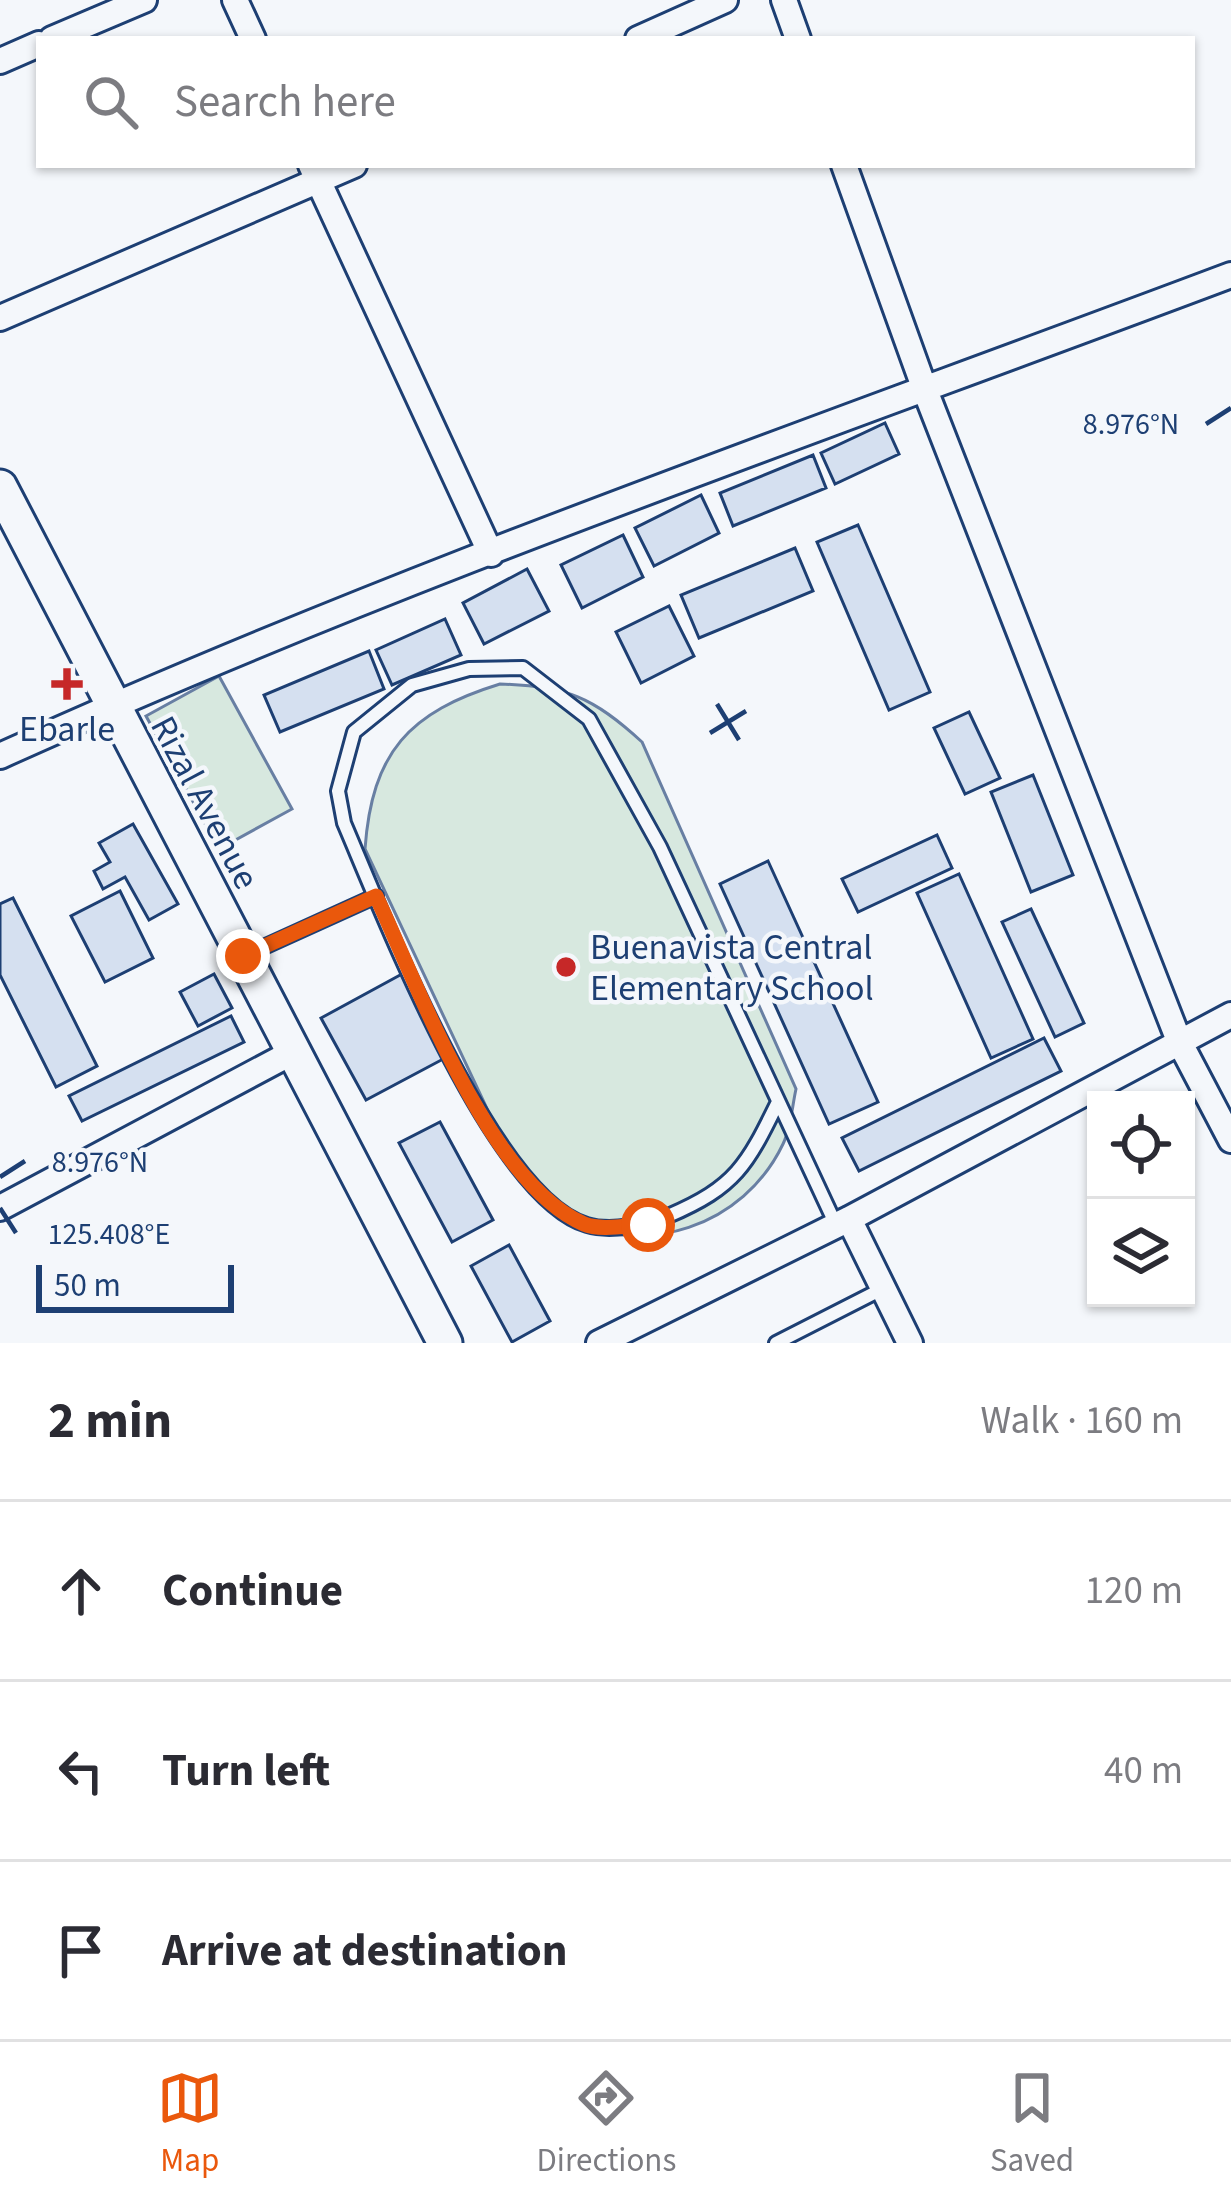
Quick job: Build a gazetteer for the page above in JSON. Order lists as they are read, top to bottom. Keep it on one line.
{"streets":{"street":["Rizal Avenue"]},"places":{"health":["Ebarle"],"other":["Buenavista Central Elementary School"]},"scale_bar":"50 m","page":{"search":"Search here","scale":"50 m","heading":["2 min","Walk · 160 m"],"list":[["Continue","120 m"],["Turn left","40 m"],"Arrive at destination"],"nav":["Map","Directions","Saved"]},"coordinates":["8.976°N","125.408°E"]}
